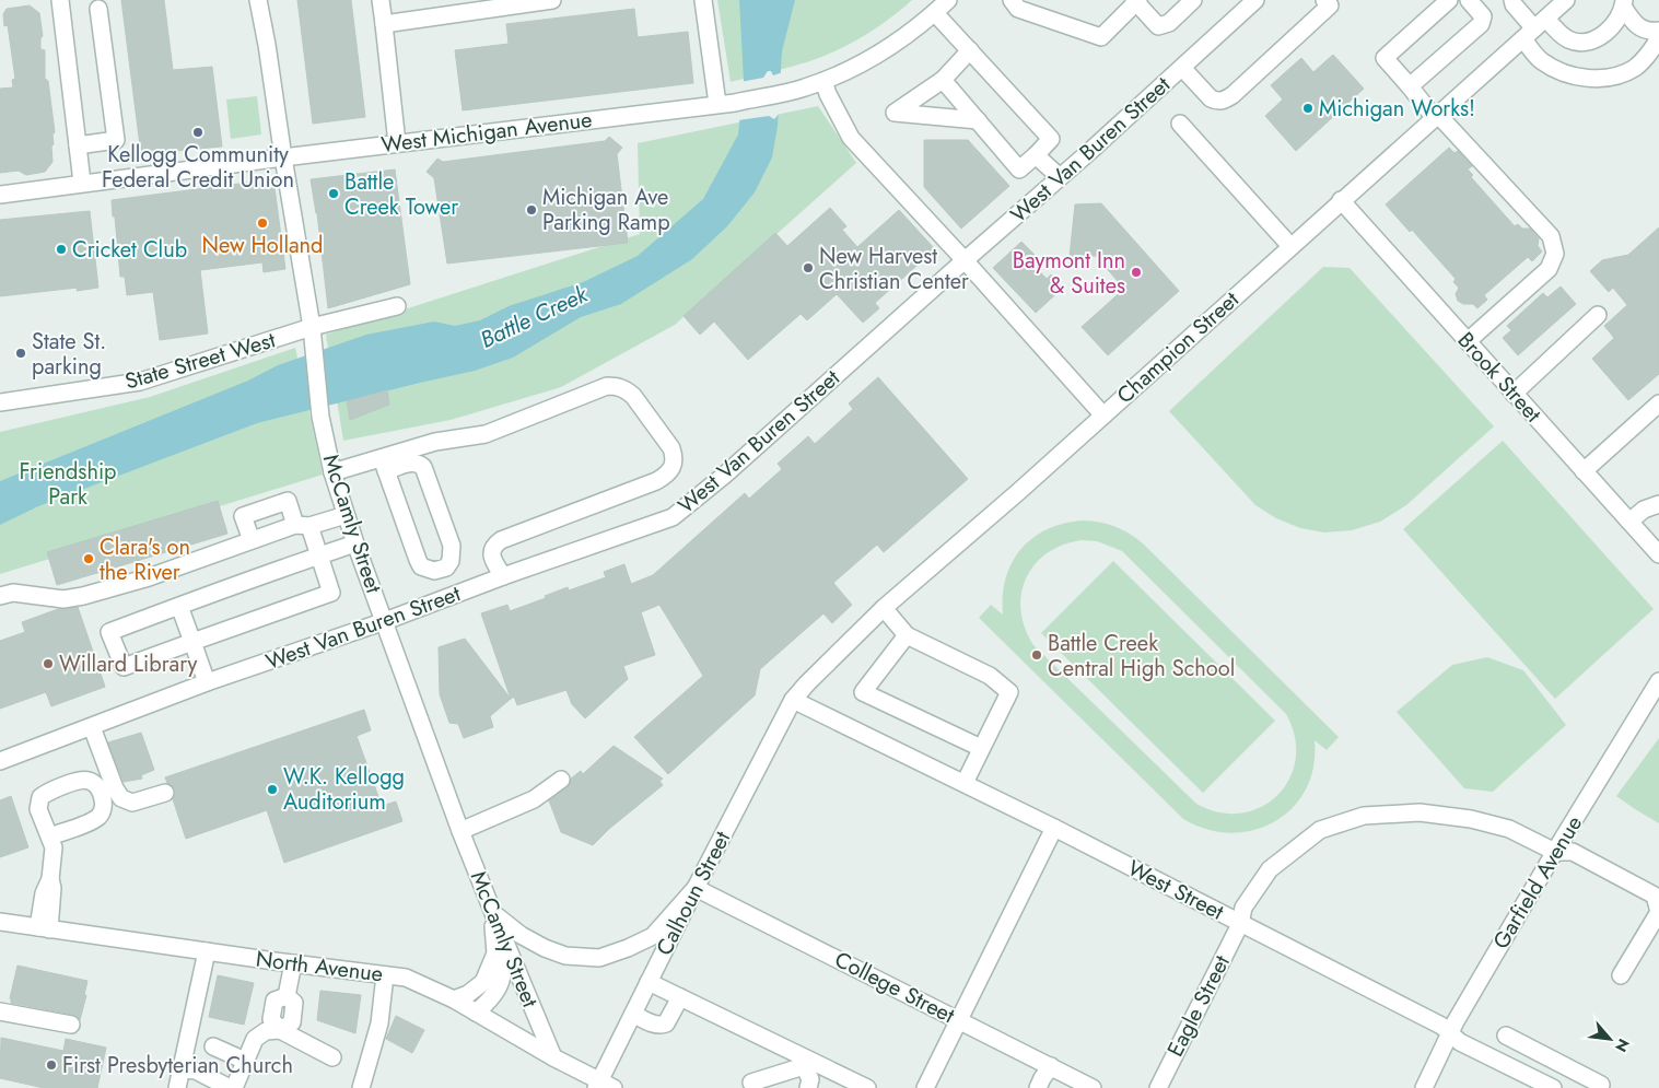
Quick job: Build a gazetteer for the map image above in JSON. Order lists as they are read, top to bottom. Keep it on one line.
{"streets":{"street":["West Michigan Avenue","West Van Buren Street","Champion Street","State Street West","Brook Street","McCamly Street","Garfield Avenue","West Street","Calhoun Street","North Avenue","College Street","Eagle Street"]},"crossings":[["West Michigan Avenue","McCamly Street"],["West Van Buren Street","McCamly Street"],["Champion Street","Brook Street"],["Champion Street","West Street"],["Champion Street","Calhoun Street"],["State Street West","McCamly Street"],["McCamly Street","North Avenue"],["Garfield Avenue","West Street"],["Garfield Avenue","Eagle Street"],["West Street","Calhoun Street"],["West Street","Eagle Street"],["Calhoun Street","North Avenue"],["Calhoun Street","College Street"]],"water":["Battle Creek"],"parks":["Friendship Park"],"places":["Michigan Works!","Kellogg Community Federal Credit Union","Battle Creek Tower","Michigan Ave Parking Ramp","New Holland","Cricket Club","New Harvest Christian Center","Baymont Inn & Suites","State St. parking","Clara's on the River","Battle Creek Central High School","Willard Library","W.K. Kellogg Auditorium","First Presbyterian Church"],"north":"bottom right"}
